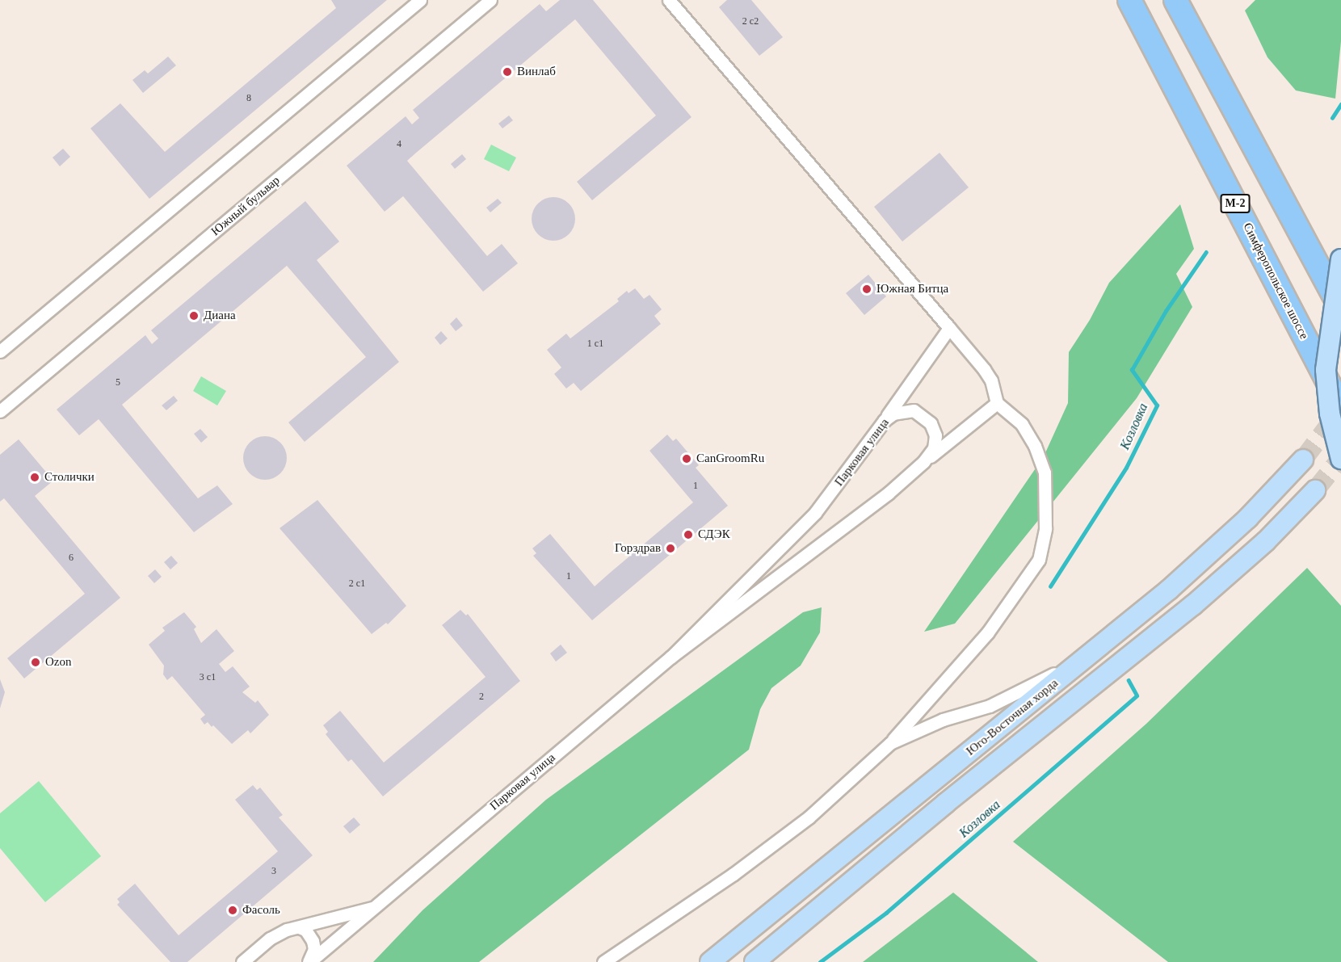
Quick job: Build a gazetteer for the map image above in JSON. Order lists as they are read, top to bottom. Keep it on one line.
{"streets":{"highway":["М-2","Симферопольское шоссе"],"main road":["Юго-Восточная хорда"],"street":["Южный бульвар","Парковая улица"]},"water":["Козловка"],"places":["Винлаб","Южная Битца","Диана","CanGroomRu","Столички","СДЭК","Горздрав","Ozon","Фасоль"],"house_numbers":["2 с2","8","4","1 с1","5","1","6","1","2 с1","3 с1","2","3"]}
